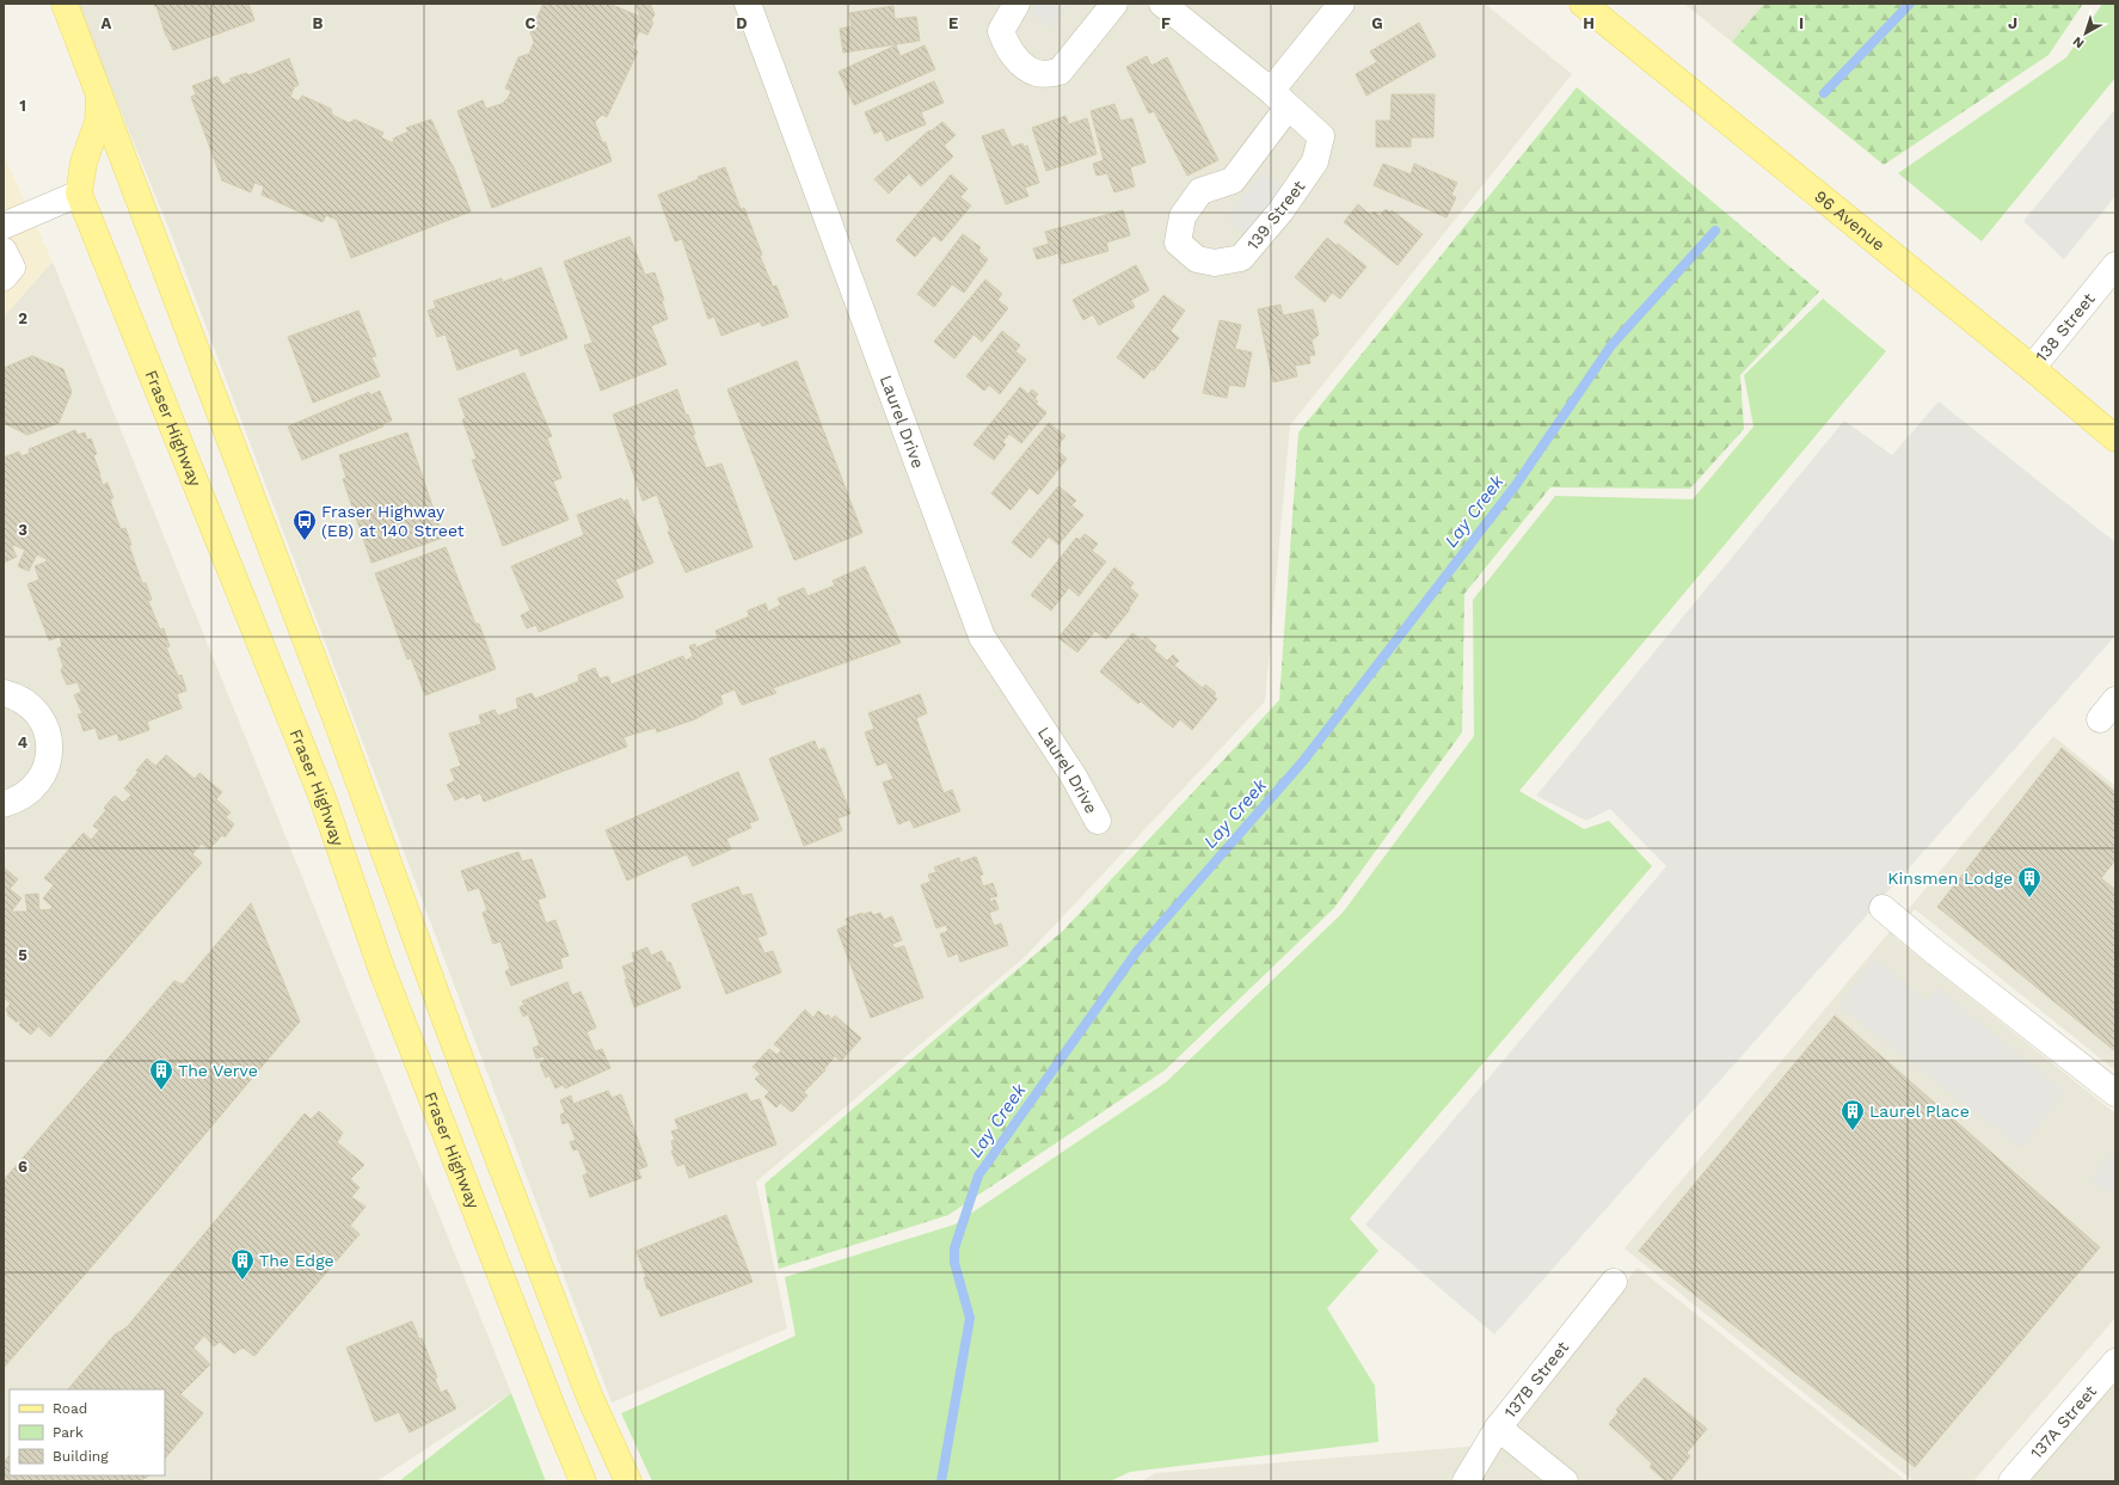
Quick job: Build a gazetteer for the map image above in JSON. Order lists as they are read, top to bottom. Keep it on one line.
{"streets":{"main road":["96 Avenue","Fraser Highway"],"street":["139 Street","138 Street","Laurel Drive","137B Street","137A Street"]},"crossings":[["96 Avenue","138 Street"]],"water":["Lay Creek"],"places":{"bus stop":["Fraser Highway (EB) at 140 Street"],"building":["Kinsmen Lodge","The Verve","Laurel Place","The Edge"]},"legend":["Road","Park","Building"],"north":"bottom left","grid":{"columns":["A","B","C","D","E","F","G","H","I","J"],"rows":["1","2","3","4","5","6"]}}
